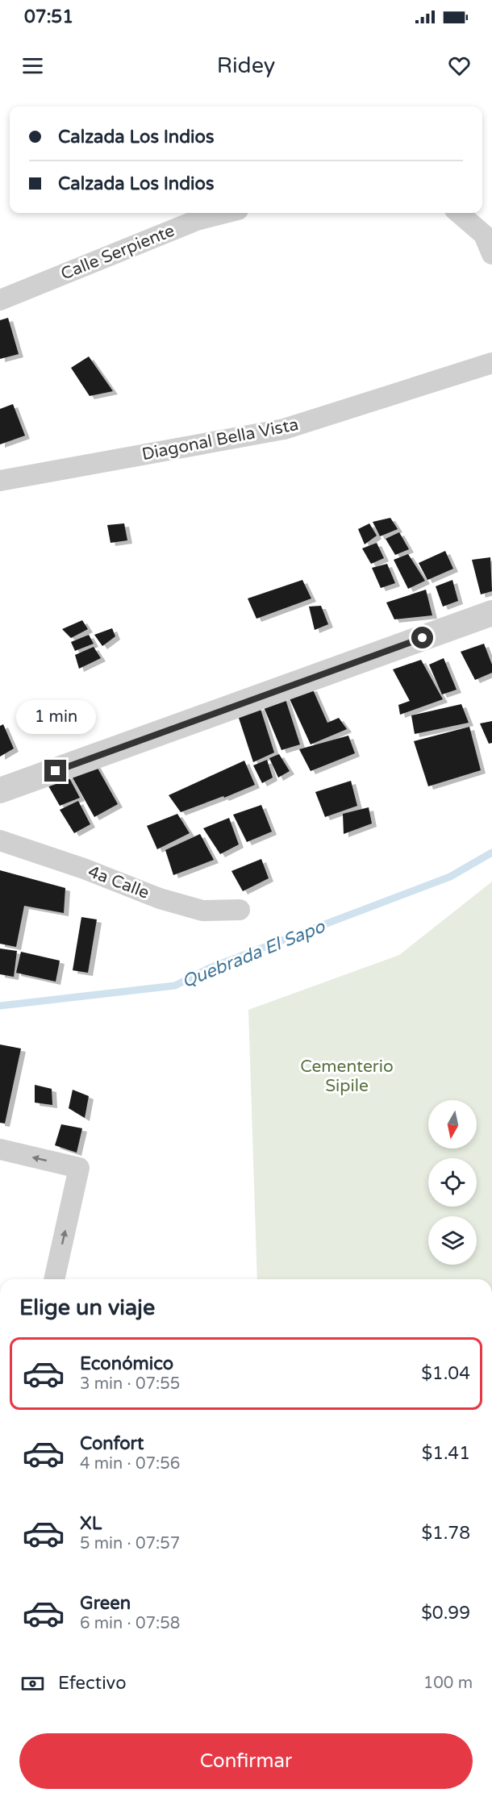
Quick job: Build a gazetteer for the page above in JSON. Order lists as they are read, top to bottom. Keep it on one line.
{"streets":{"street":["Calle Serpiente","Diagonal Bella Vista","4a Calle"]},"water":["Quebrada El Sapo"],"parks":["Cementerio Sipile"],"north":"bottom","page":{"status":"07:51","header":"Ridey","banner":["Calzada Los Indios","Calzada Los Indios"],"bubble":"1 min","heading":"Elige un viaje","list":[{"name":"Económico","note":"3 min · 07:55","value":"$1.04"},{"name":"Confort","note":"4 min · 07:56","value":"$1.41"},{"name":"XL","note":"5 min · 07:57","value":"$1.78"},{"name":"Green","note":"6 min · 07:58","value":"$0.99"}],"pay":["Efectivo","100 m"],"buttons":"Confirmar"}}
